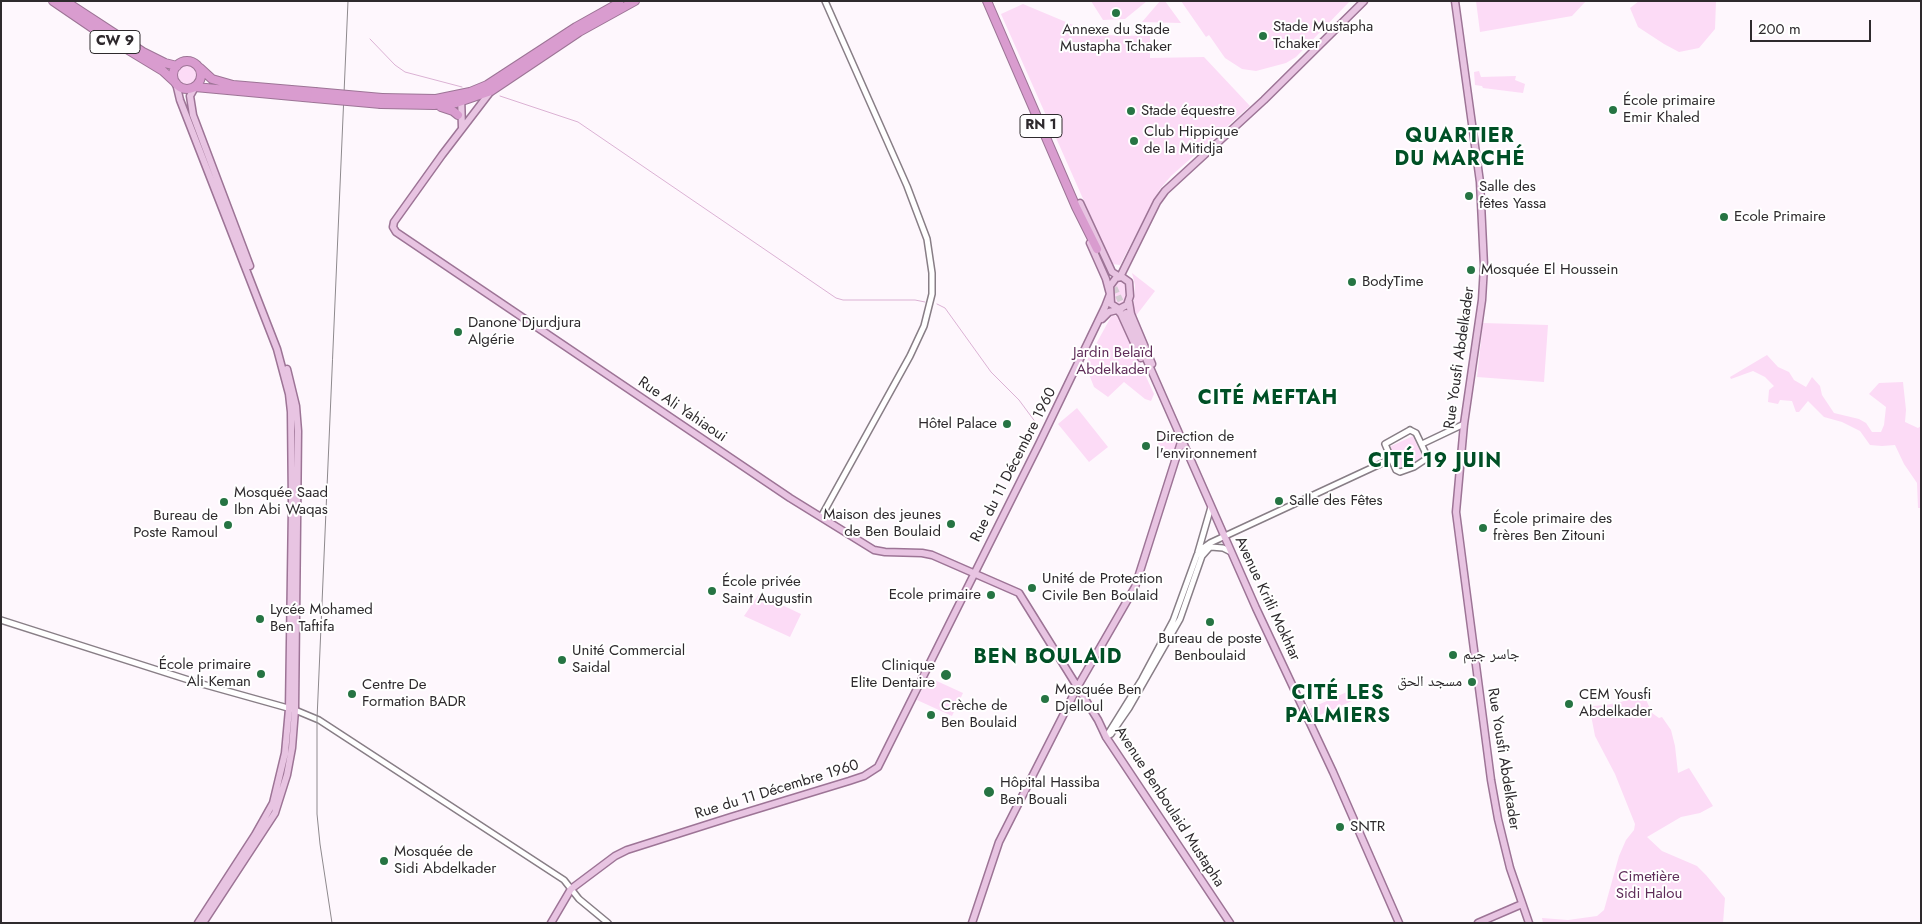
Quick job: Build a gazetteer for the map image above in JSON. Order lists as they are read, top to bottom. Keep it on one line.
{"streets":{"highway":["CW 9","RN 1"],"main road":["Rue Yousfi Abdelkader","Rue Ali Yahiaoui","Rue du 11 Décembre 1960","Avenue Kritli Mokhtar","Avenue Benboulaid Mustapha"]},"crossings":[["RN 1","Rue du 11 Décembre 1960"],["Rue Ali Yahiaoui","Rue du 11 Décembre 1960"],["Rue Ali Yahiaoui","Avenue Benboulaid Mustapha"],["Rue du 11 Décembre 1960","Avenue Benboulaid Mustapha"]],"districts":["QUARTIER DU MARCHÉ","CITÉ MEFTAH","CITÉ 19 JUIN","BEN BOULAID","CITÉ LES PALMIERS"],"parks":["Jardin Belaïd Abdelkader","Cimetière Sidi Halou"],"places":["Annexe du Stade Mustapha Tchaker","Stade Mustapha Tchaker","École primaire Emir Khaled","Stade équestre","Club Hippique de la Mitidja","Salle des fêtes Yassa","Ecole Primaire","Mosquée El Houssein","BodyTime","Danone Djurdjura Algérie","Hôtel Palace","Direction de l'environnement","Salle des Fêtes","Mosquée Saad Ibn Abi Waqas","Maison des jeunes de Ben Boulaid","Bureau de Poste Ramoul","École primaire des frères Ben Zitouni","Unité de Protection Civile Ben Boulaid","École privée Saint Augustin","Ecole primaire","Lycée Mohamed Ben Taftifa","Bureau de poste Benboulaid","جاسر جيم","Unité Commercial Saidal","École primaire Ali Keman","Clinique Elite Dentaire","مسجد الحق","Centre De Formation BADR","Mosquée Ben Djelloul","CEM Yousfi Abdelkader","Crèche de Ben Boulaid","Hôpital Hassiba Ben Bouali","SNTR","Mosquée de Sidi Abdelkader"],"scale_bar":"200 m"}
